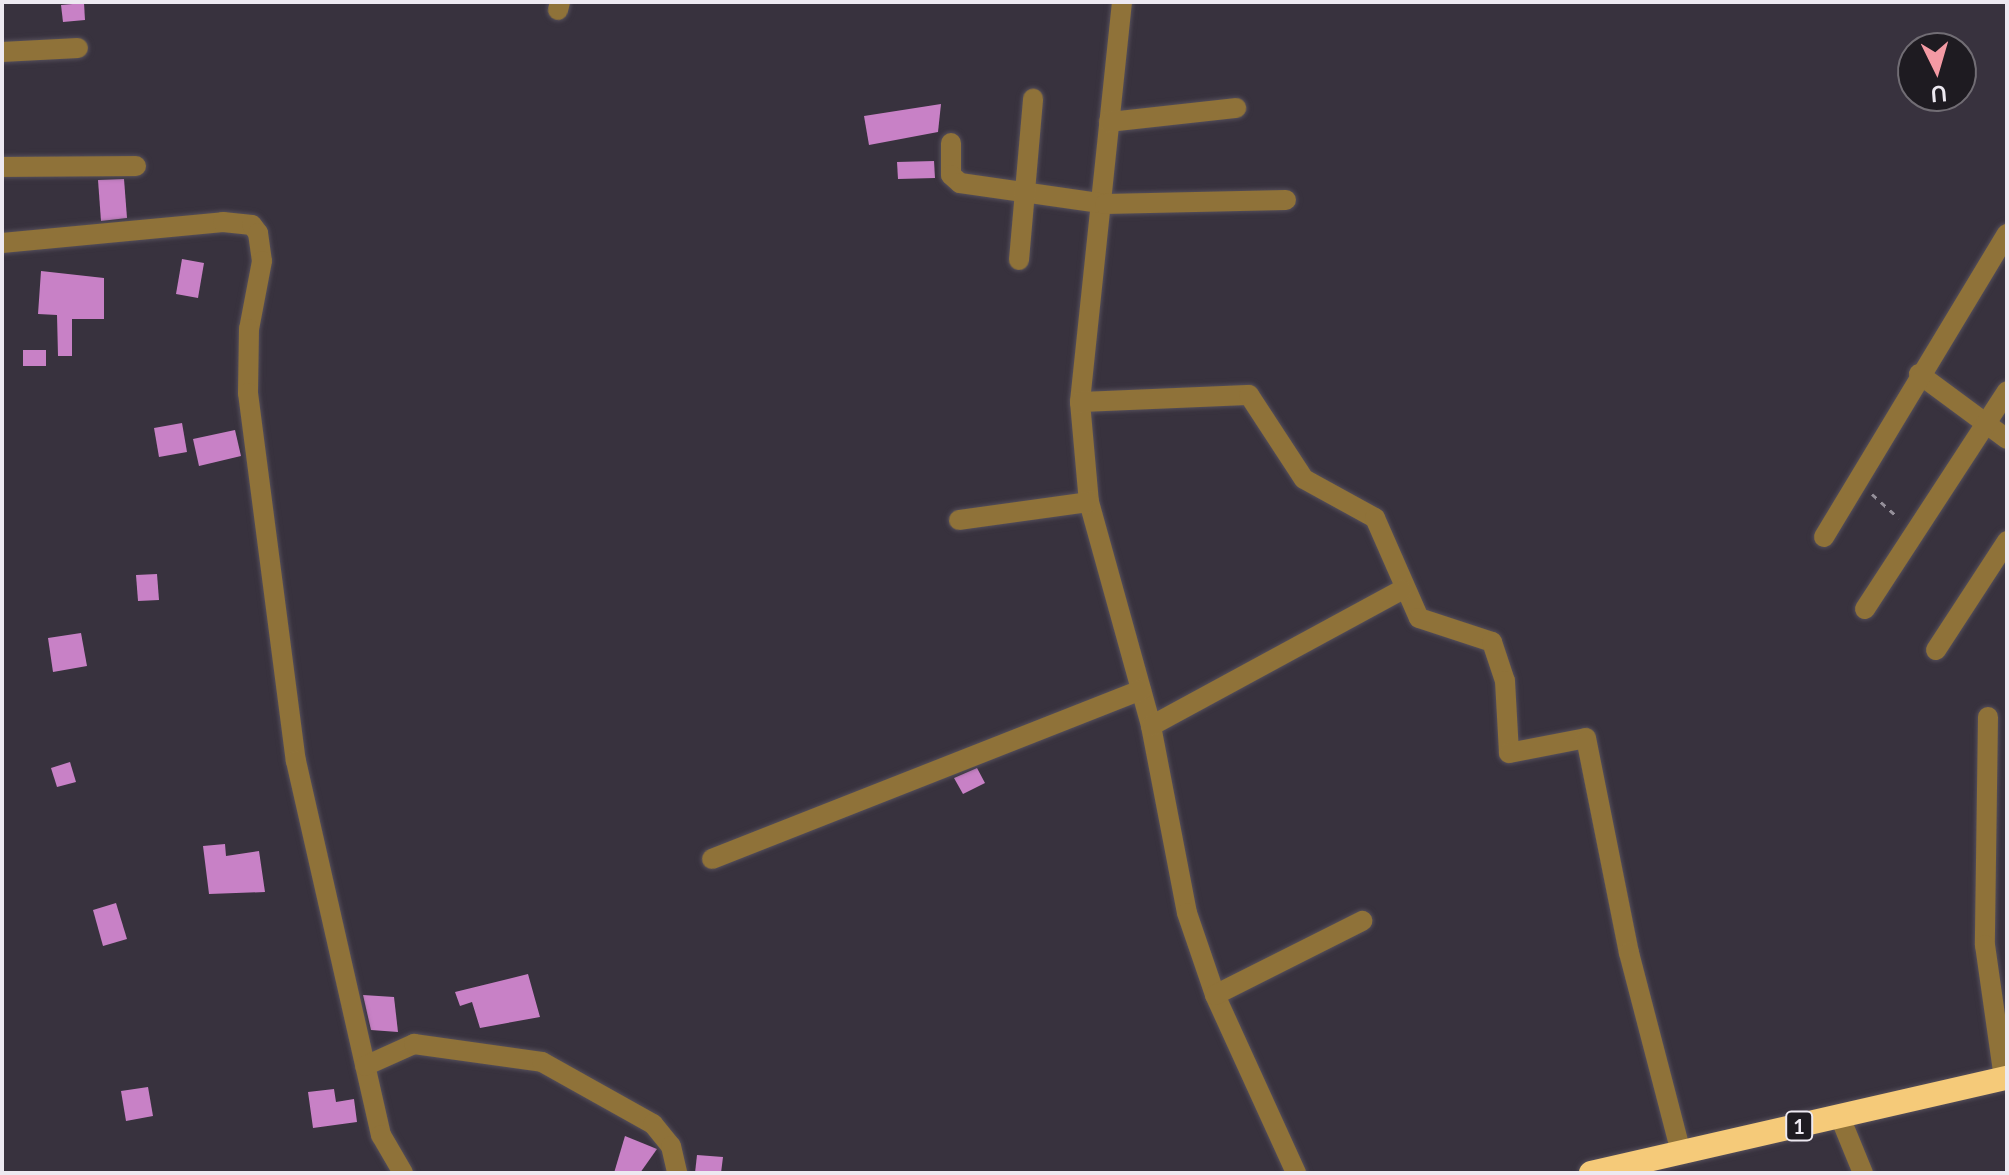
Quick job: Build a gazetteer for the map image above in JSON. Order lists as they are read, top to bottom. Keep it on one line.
{"streets":{"highway":["1"]},"north":"bottom"}
